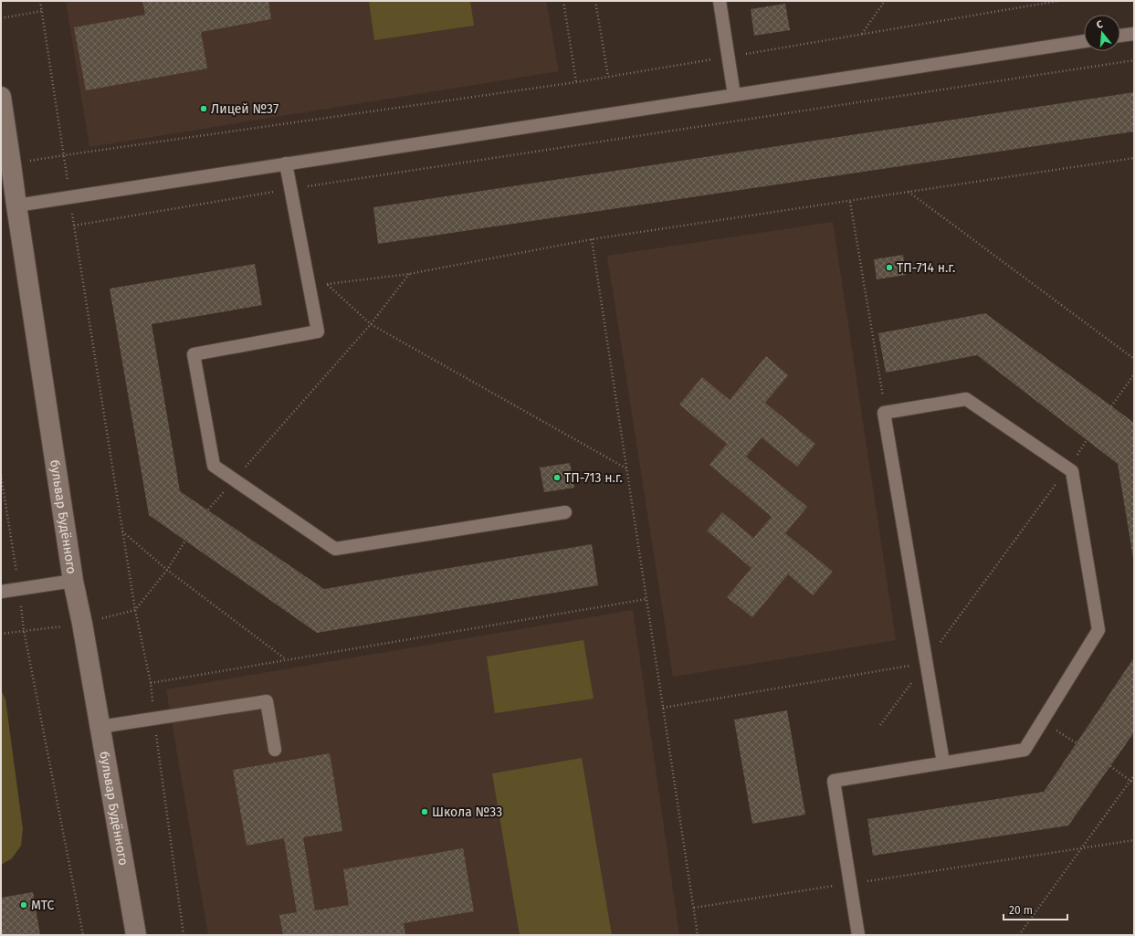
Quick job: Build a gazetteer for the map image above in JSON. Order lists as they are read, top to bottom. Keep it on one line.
{"streets":{"street":["бульвар Будённого"]},"places":["Лицей №37","ТП-714 н.г.","ТП-713 н.г.","Школа №33","МТС"],"scale_bar":"20 m","north":"top"}
